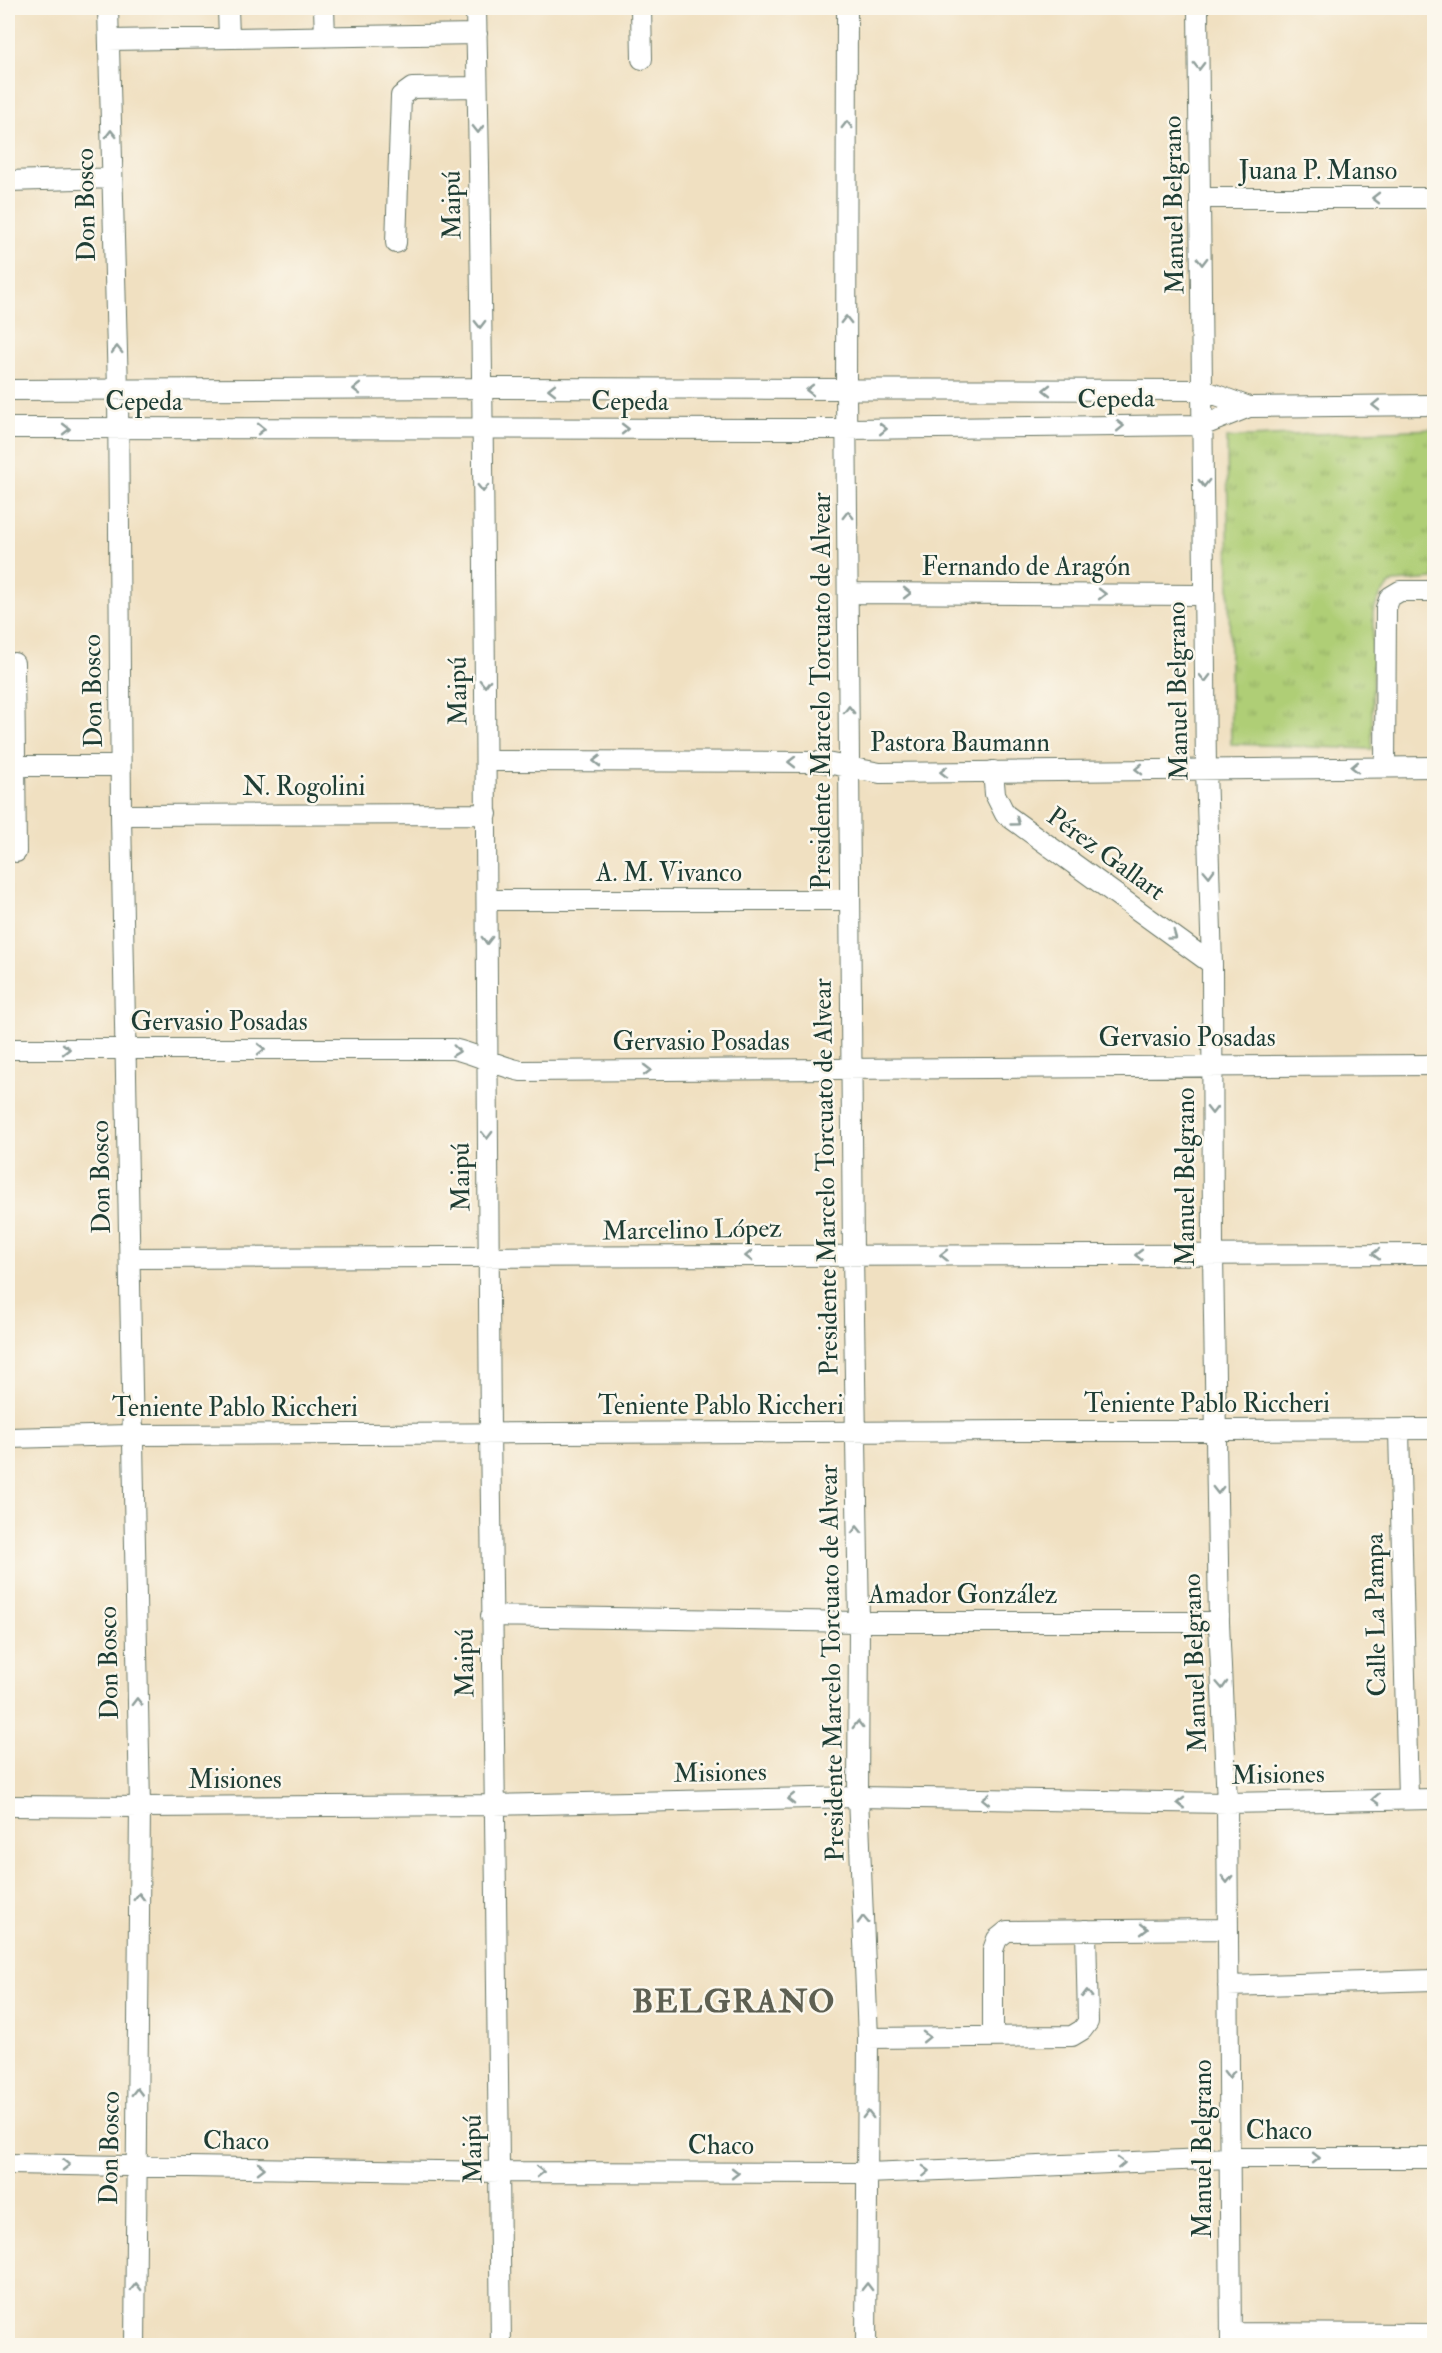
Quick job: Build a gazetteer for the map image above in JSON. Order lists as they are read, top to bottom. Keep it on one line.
{"streets":{"street":["Juana P. Manso","Don Bosco","Maipú","Manuel Belgrano","Cepeda","Fernando de Aragón","Presidente Marcelo Torcuato de Alvear","Pastora Baumann","N. Rogolini","Pérez Gallart","A. M. Vivanco","Gervasio Posadas","Marcelino López","Teniente Pablo Riccheri","Amador González","Calle La Pampa","Misiones","Chaco"]},"crossings":[["Juana P. Manso","Manuel Belgrano"],["Don Bosco","Cepeda"],["Don Bosco","N. Rogolini"],["Don Bosco","Gervasio Posadas"],["Don Bosco","Marcelino López"],["Don Bosco","Teniente Pablo Riccheri"],["Don Bosco","Misiones"],["Don Bosco","Chaco"],["Maipú","Cepeda"],["Maipú","Pastora Baumann"],["Maipú","N. Rogolini"],["Maipú","A. M. Vivanco"],["Maipú","Gervasio Posadas"],["Maipú","Marcelino López"],["Maipú","Teniente Pablo Riccheri"],["Maipú","Amador González"],["Maipú","Misiones"],["Maipú","Chaco"],["Manuel Belgrano","Cepeda"],["Manuel Belgrano","Fernando de Aragón"],["Manuel Belgrano","Pastora Baumann"],["Manuel Belgrano","Pérez Gallart"],["Manuel Belgrano","Gervasio Posadas"],["Manuel Belgrano","Marcelino López"],["Manuel Belgrano","Teniente Pablo Riccheri"],["Manuel Belgrano","Amador González"],["Manuel Belgrano","Misiones"],["Manuel Belgrano","Chaco"],["Cepeda","Presidente Marcelo Torcuato de Alvear"],["Fernando de Aragón","Presidente Marcelo Torcuato de Alvear"],["Presidente Marcelo Torcuato de Alvear","Pastora Baumann"],["Presidente Marcelo Torcuato de Alvear","A. M. Vivanco"],["Presidente Marcelo Torcuato de Alvear","Gervasio Posadas"],["Presidente Marcelo Torcuato de Alvear","Marcelino López"],["Presidente Marcelo Torcuato de Alvear","Teniente Pablo Riccheri"],["Presidente Marcelo Torcuato de Alvear","Amador González"],["Presidente Marcelo Torcuato de Alvear","Misiones"],["Presidente Marcelo Torcuato de Alvear","Chaco"],["Pastora Baumann","Pérez Gallart"],["Teniente Pablo Riccheri","Calle La Pampa"],["Calle La Pampa","Misiones"]],"one_way":["Juana P. Manso","Don Bosco","Maipú","Manuel Belgrano","Fernando de Aragón","Presidente Marcelo Torcuato de Alvear","Pastora Baumann","Pérez Gallart","Gervasio Posadas","Marcelino López","Misiones","Chaco"],"districts":["BELGRANO"]}
